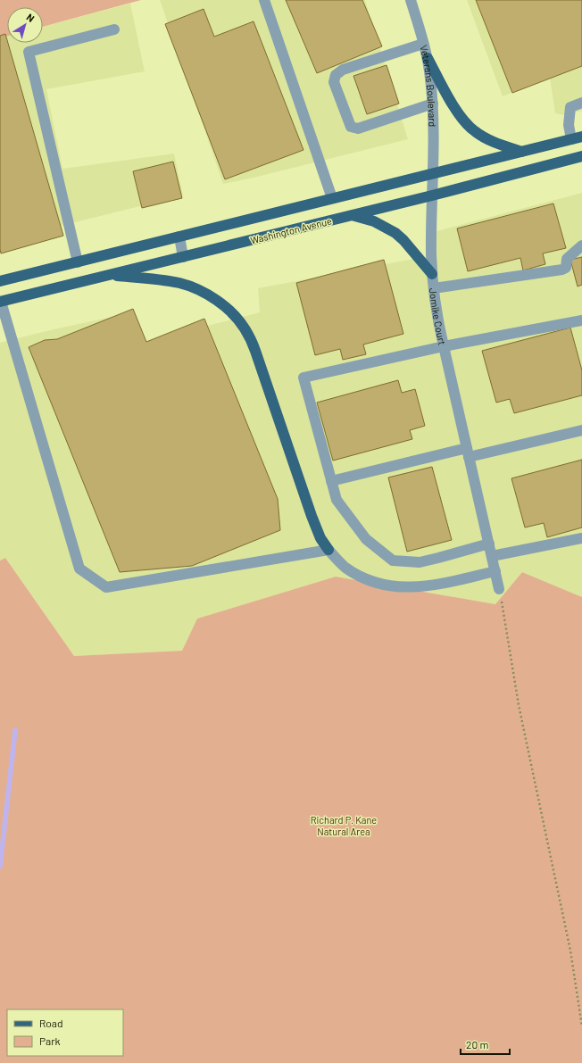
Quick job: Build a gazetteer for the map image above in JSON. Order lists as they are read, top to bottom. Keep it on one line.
{"streets":{"main road":["Washington Avenue"],"street":["Veterans Boulevard","Jomike Court"]},"crossings":[["Veterans Boulevard","Jomike Court"],["Washington Avenue","Jomike Court"]],"parks":["Richard P. Kane Natural Area"],"legend":["Road","Park"],"scale_bar":"20 m","north":"top right"}
